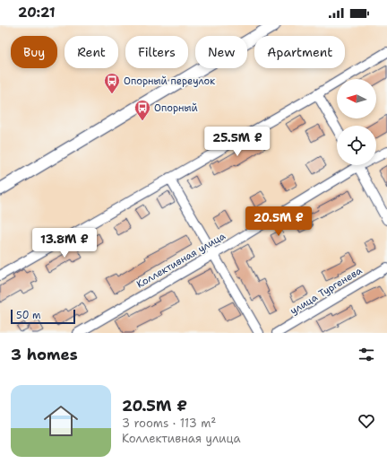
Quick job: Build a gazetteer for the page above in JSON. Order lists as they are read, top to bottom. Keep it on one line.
{"streets":{"street":["Коллективная улица","улица Тургенева"]},"places":{"bus stop":["Опорный переулок","Опорный"]},"scale_bar":"50 m","north":"left","page":{"status":"20:21","chip":["Buy","Rent","Filters","New","Apartment"],"price":["25.5M ₽","20.5M ₽","13.8M ₽"],"scale":"50 m","heading":"3 homes","list":[{"name":"20.5M ₽","note":"3 rooms · 113 m² · Коллективная улица"}]}}
